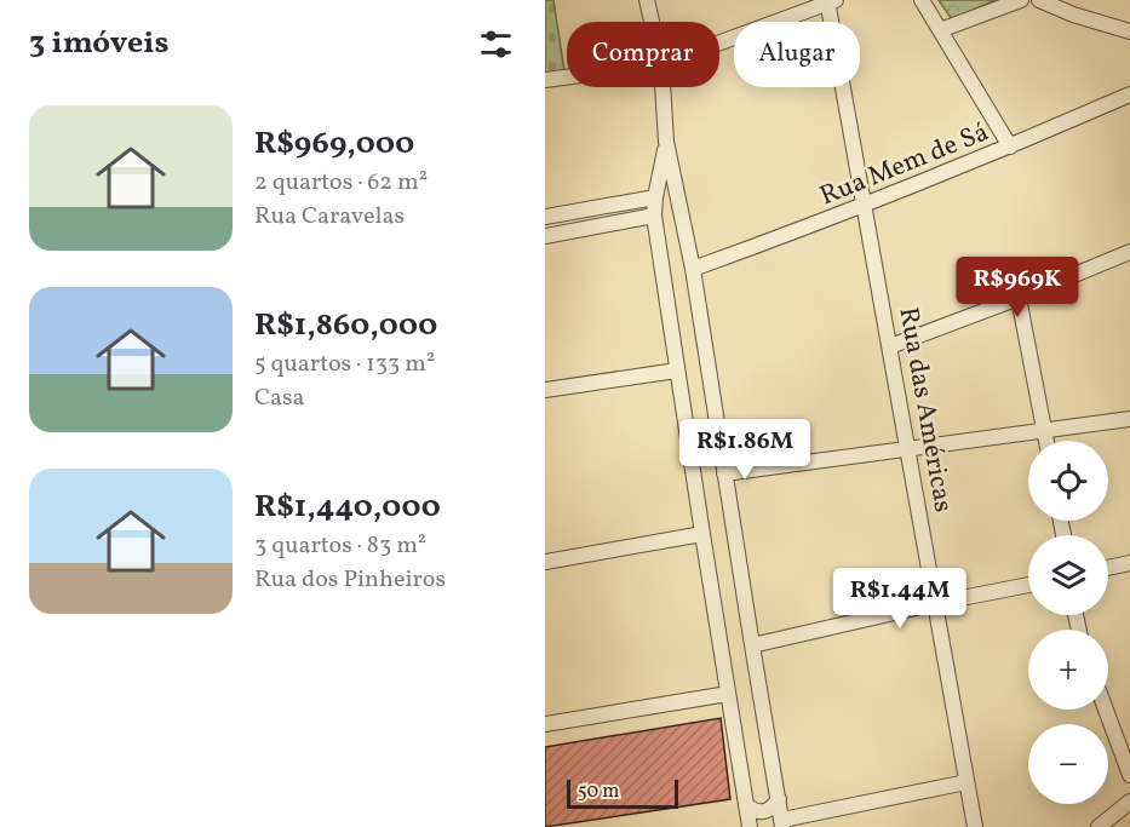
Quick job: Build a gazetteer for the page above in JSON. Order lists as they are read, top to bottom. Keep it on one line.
{"streets":{"street":["Rua Mem de Sá","Rua das Américas"]},"crossings":[["Rua Mem de Sá","Rua das Américas"]],"scale_bar":"50 m","page":{"heading":"3 imóveis","chip":["Comprar","Alugar"],"list":[{"name":"R$969,000","note":"2 quartos · 62 m² · Rua Caravelas"},{"name":"R$1,860,000","note":"5 quartos · 133 m² · Casa"},{"name":"R$1,440,000","note":"3 quartos · 83 m² · Rua dos Pinheiros"}],"price":["R$969K","R$1.86M","R$1.44M"],"map_buttons":["+","−"],"scale":"50 m"}}
